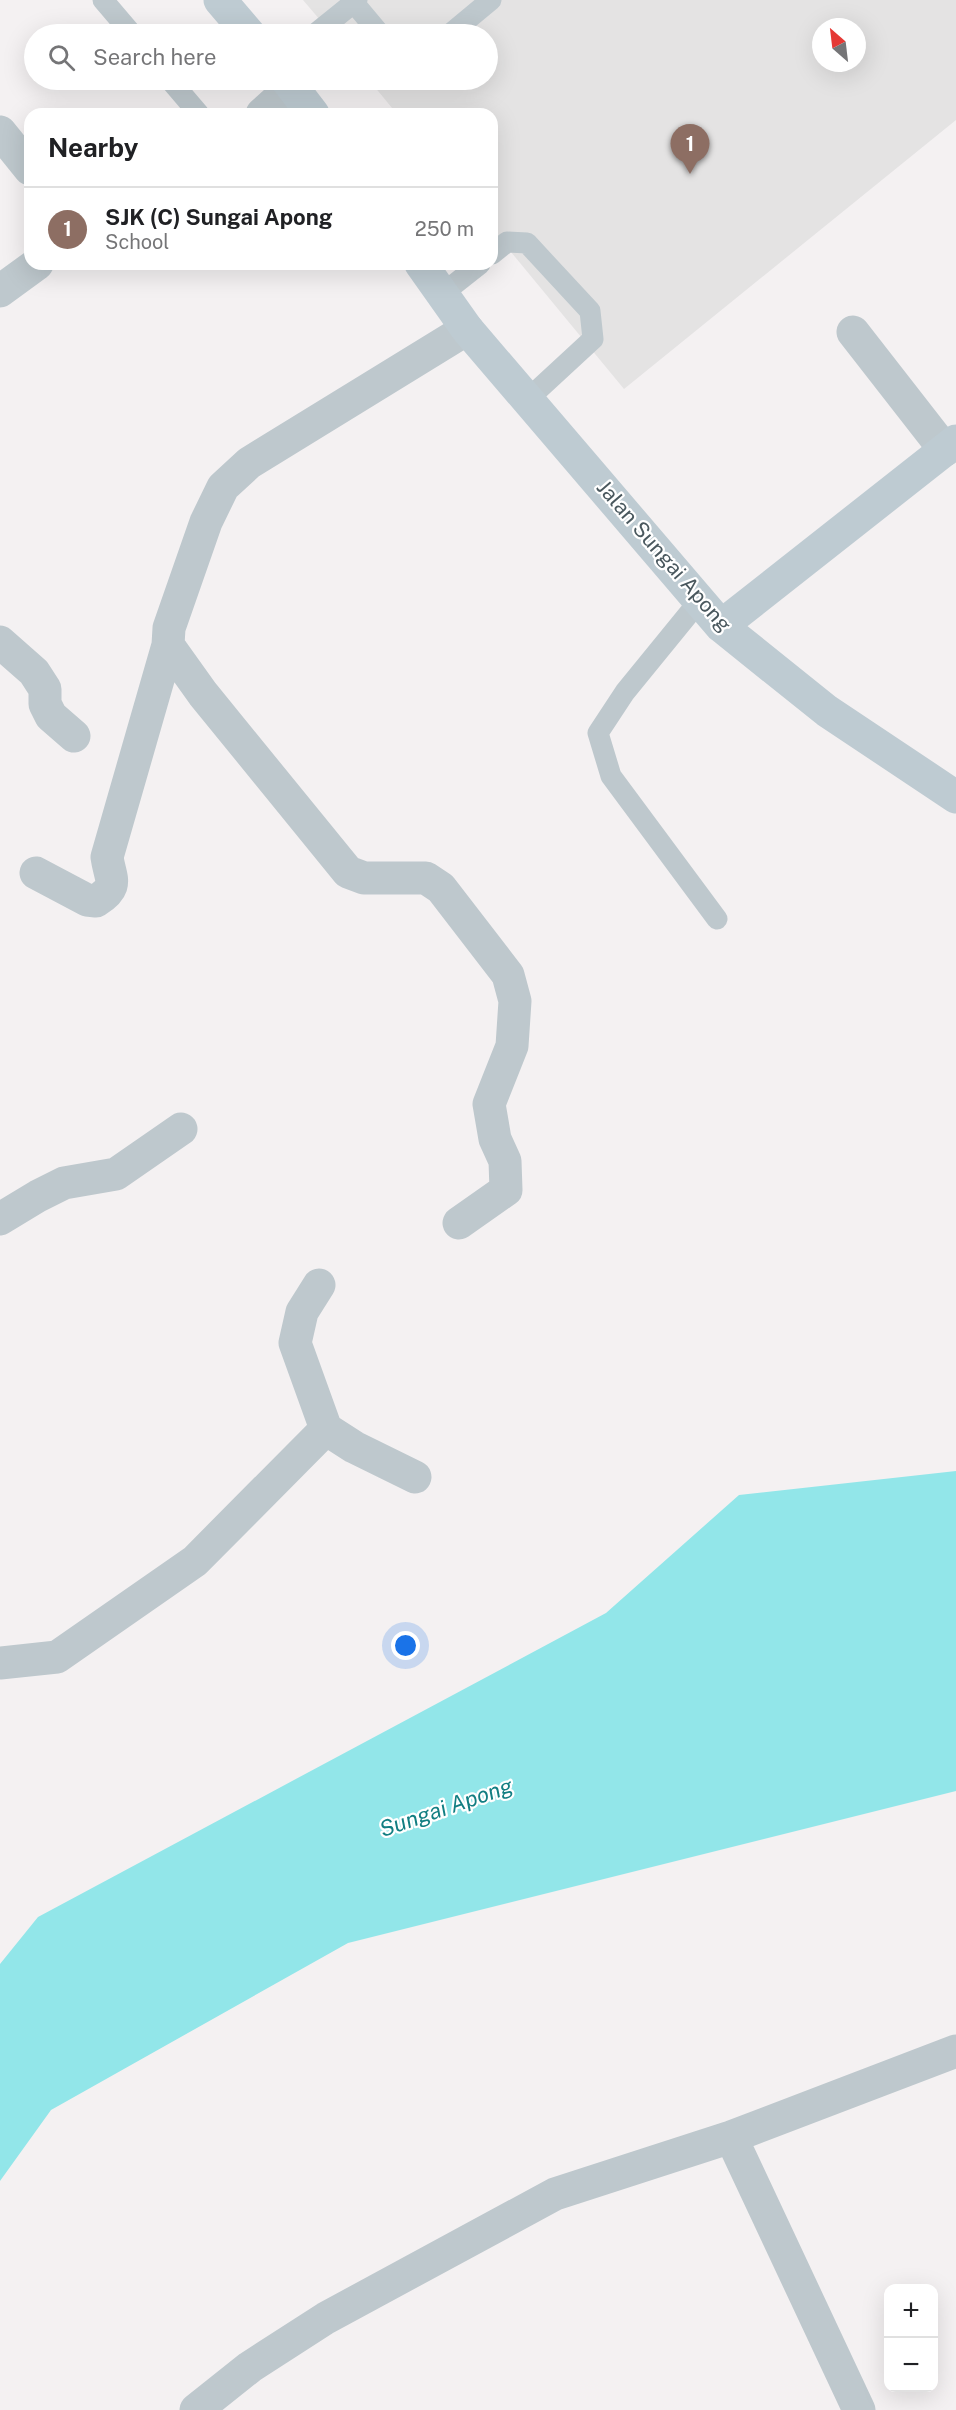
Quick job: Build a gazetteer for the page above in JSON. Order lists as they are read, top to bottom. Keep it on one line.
{"streets":{"street":["Jalan Sungai Apong"]},"water":["Sungai Apong"],"north":"top left","page":{"search":"Search here","heading":"Nearby","pins":"1","list":[{"mark":"1","name":"SJK (C) Sungai Apong","note":"School","value":"250 m"}],"map_buttons":["+","−"]}}
